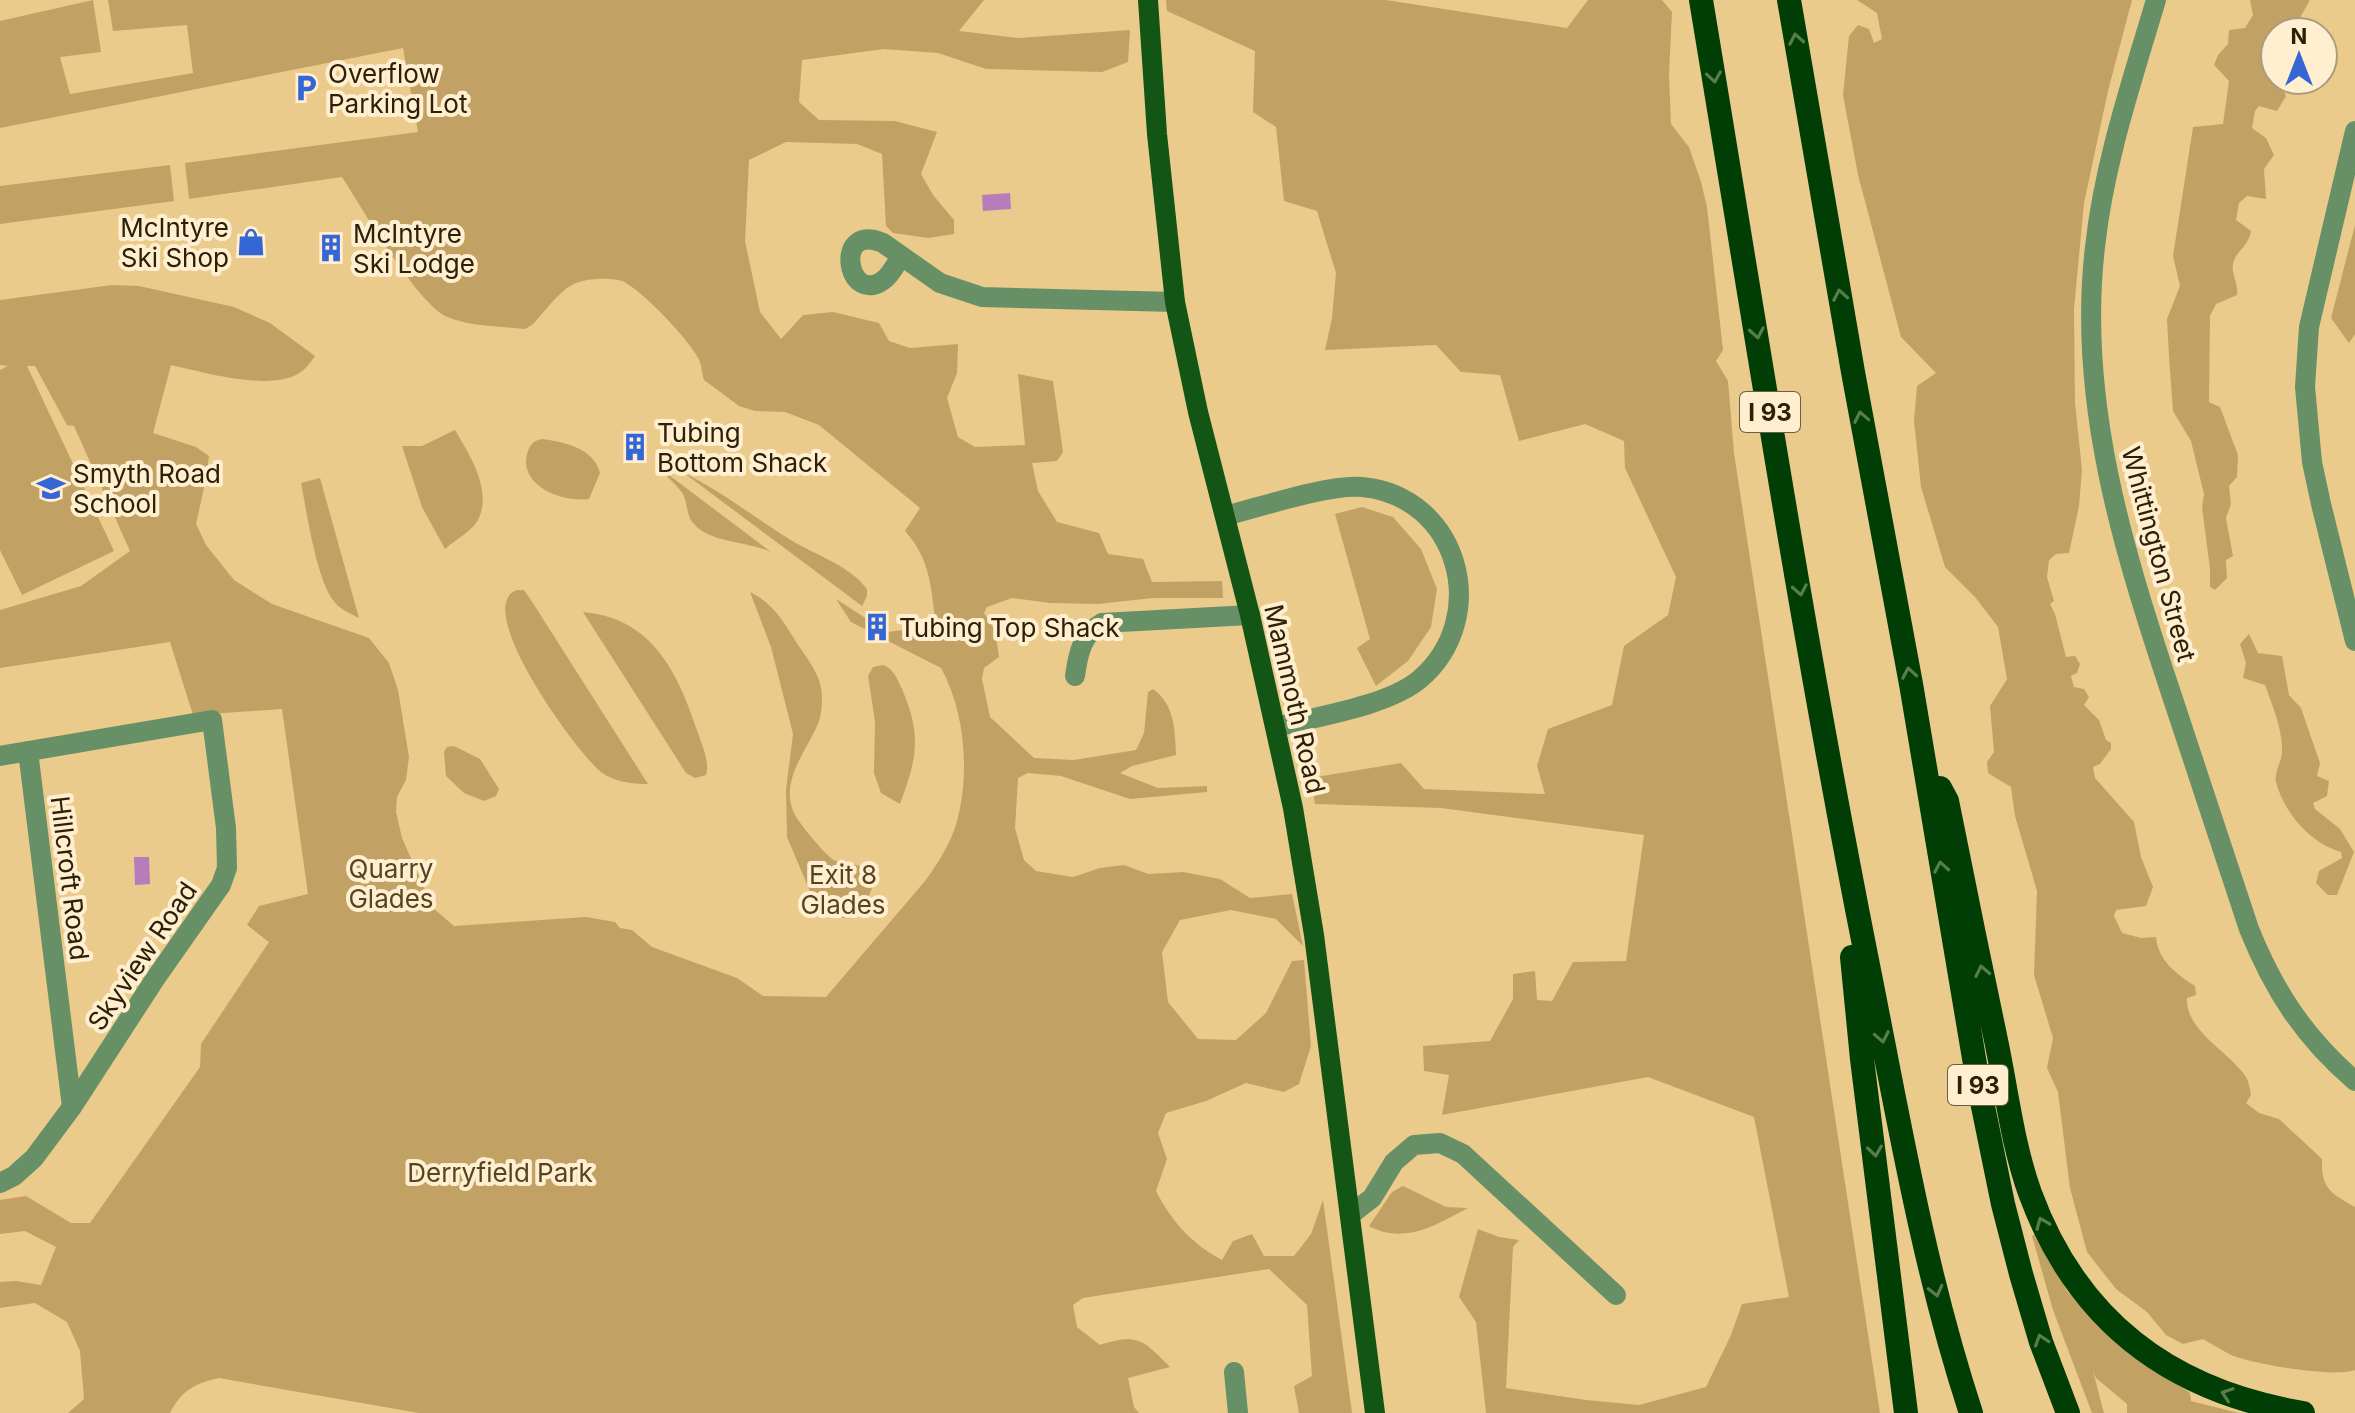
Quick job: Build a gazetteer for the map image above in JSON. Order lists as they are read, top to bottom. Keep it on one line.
{"streets":{"highway":["I 93"],"main road":["Mammoth Road"],"street":["Whittington Street","Hillcroft Road","Skyview Road"]},"crossings":[["Hillcroft Road","Skyview Road"]],"parks":["Quarry Glades","Exit 8 Glades","Derryfield Park"],"places":{"parking":["Overflow Parking Lot"],"shop":["McIntyre Ski Shop"],"building":["McIntyre Ski Lodge","Tubing Bottom Shack","Tubing Top Shack"],"school or university":["Smyth Road School"]},"north":"top"}
